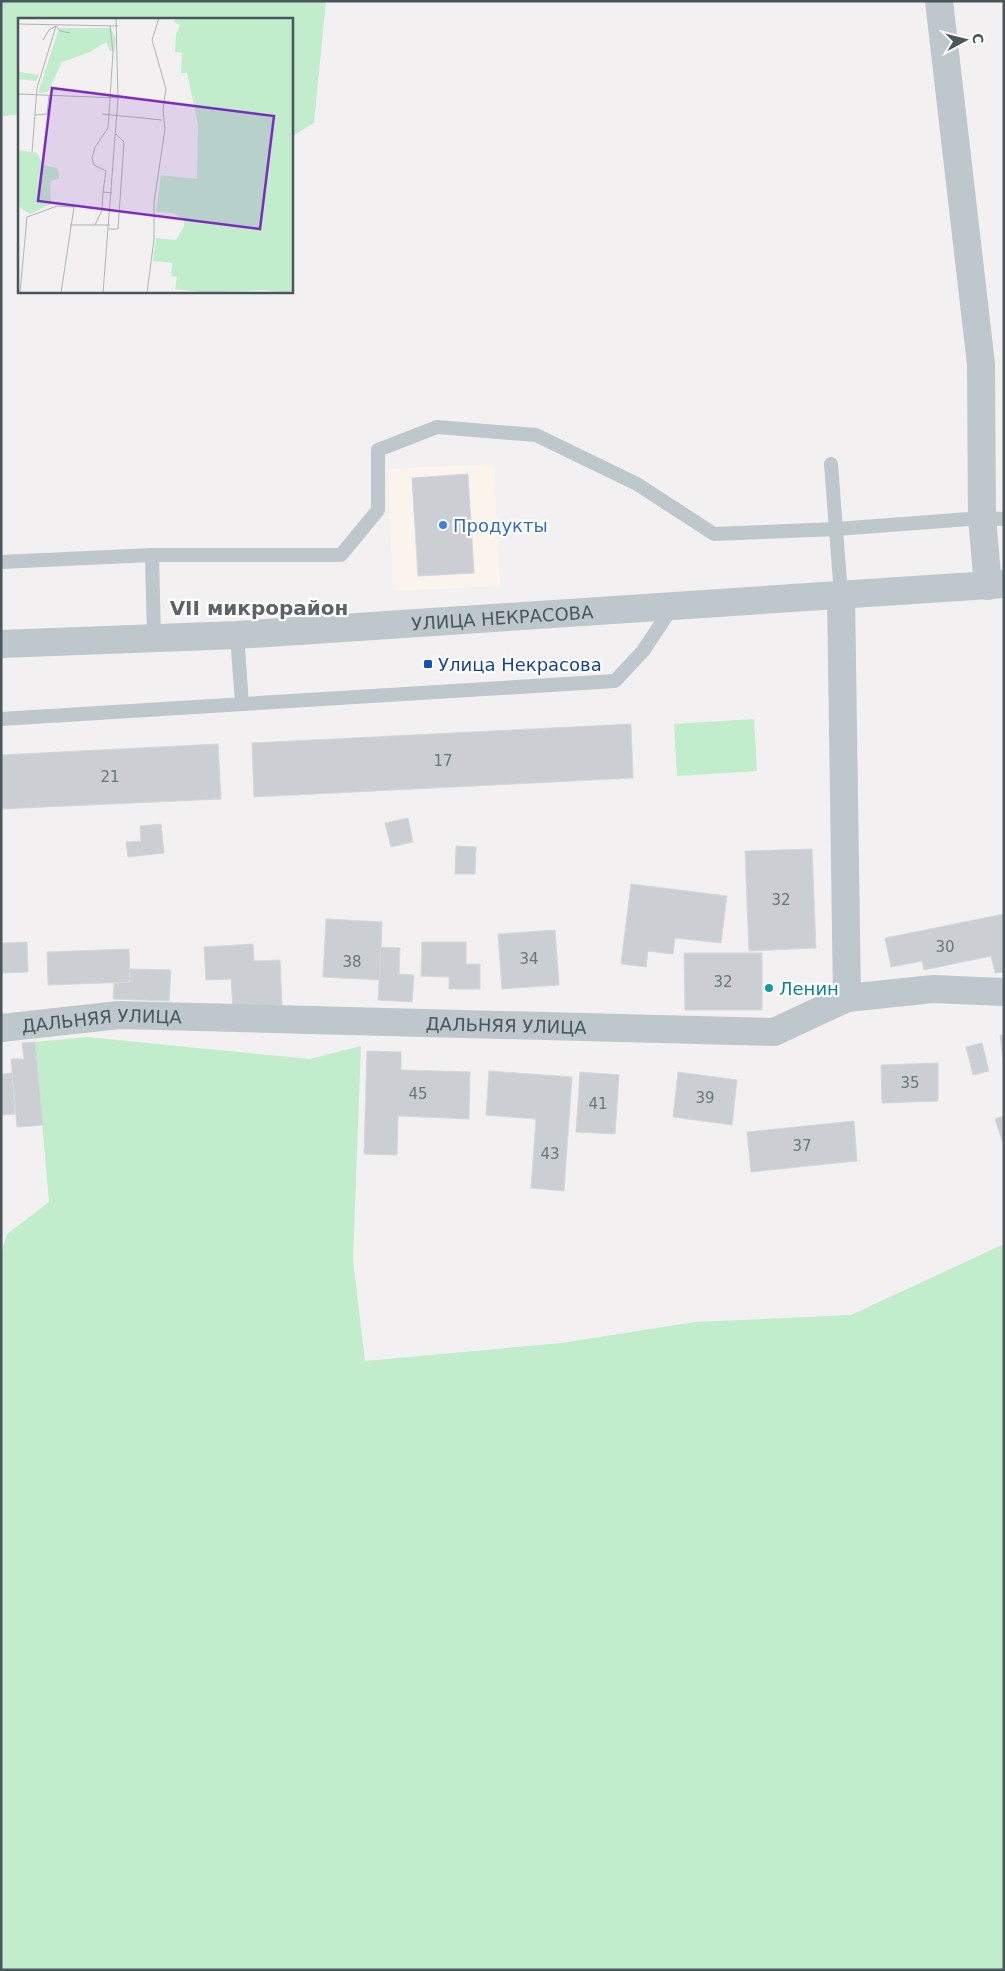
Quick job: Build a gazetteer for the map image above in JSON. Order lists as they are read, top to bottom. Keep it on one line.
{"streets":{"street":["УЛИЦА НЕКРАСОВА","ДАЛЬНЯЯ УЛИЦА"]},"districts":["VII микрорайон"],"places":{"other":["Продукты","Ленин"],"transit":["Улица Некрасова"]},"house_numbers":["17","21","32","30","34","38","32","35","45","39","41","37","43"],"north":"right"}
